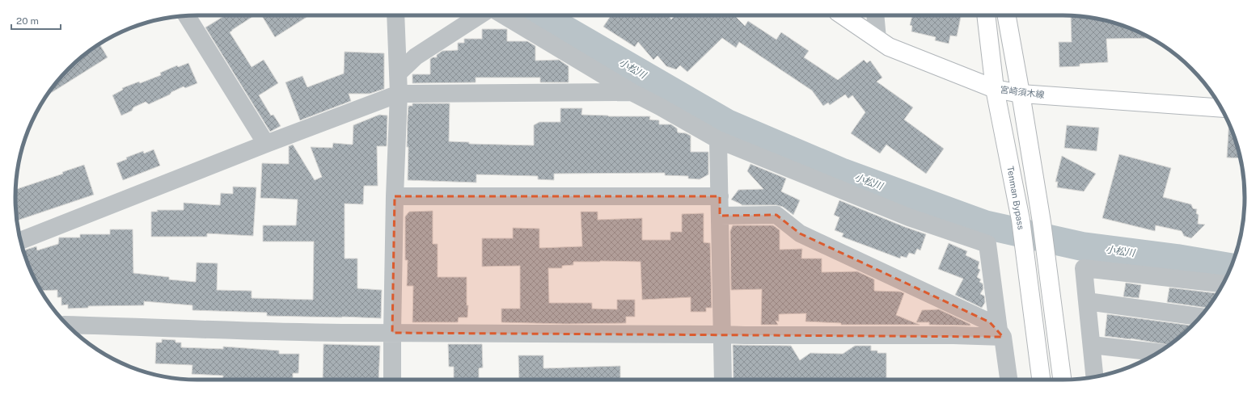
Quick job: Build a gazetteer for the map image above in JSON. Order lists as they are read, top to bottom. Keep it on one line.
{"streets":{"main road":["宮崎須木線","Tenman Bypass"]},"crossings":[["宮崎須木線","Tenman Bypass"]],"water":["小松川"],"scale_bar":"20 m"}
